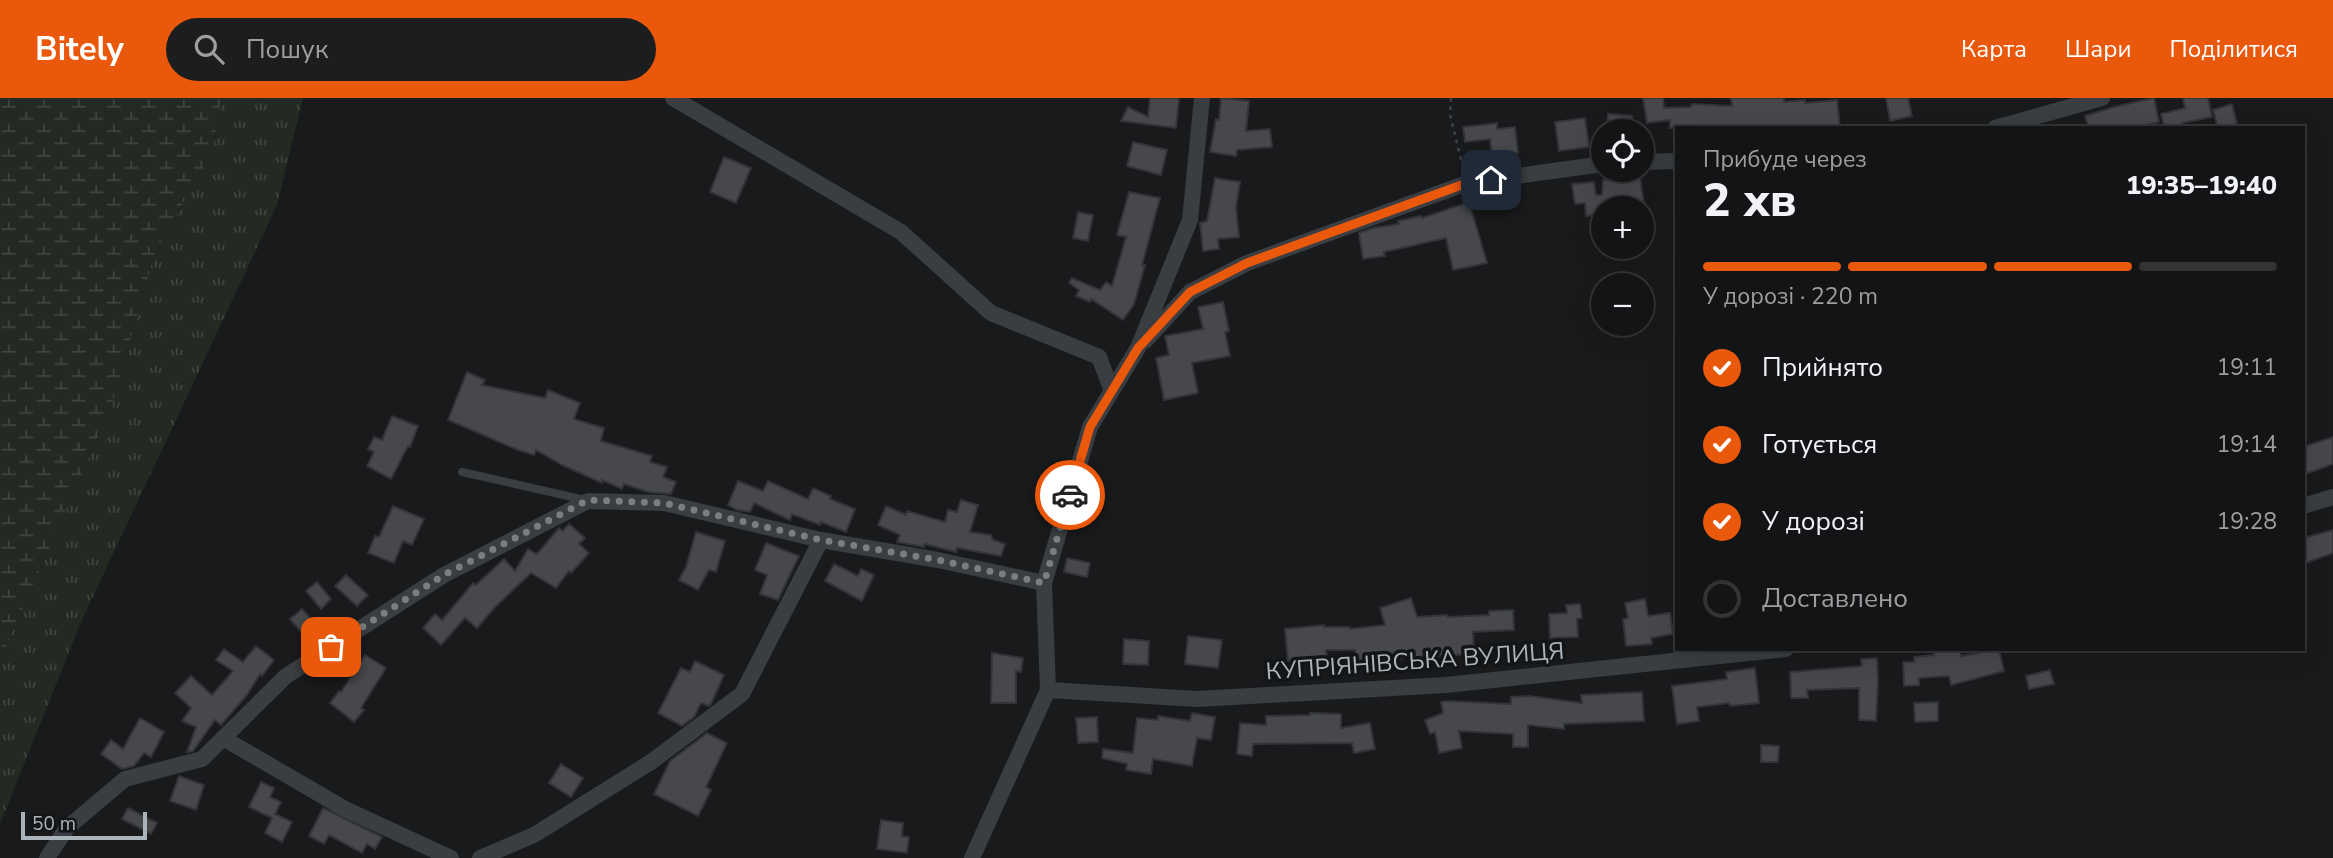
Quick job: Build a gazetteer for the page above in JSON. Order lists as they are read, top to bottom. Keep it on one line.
{"streets":{"street":["КУПРІЯНІВСЬКА ВУЛИЦЯ"]},"scale_bar":"50 m","page":{"header":"Bitely","search":"Пошук","nav":["Карта","Шари","Поділитися"],"map_buttons":["+","−"],"heading":["2 хв","Прибуде через","19:35–19:40"],"bar":"У дорозі · 220 m","list":[["Прийнято","19:11"],["Готується","19:14"],["У дорозі","19:28"],"Доставлено"],"scale":"50 m"}}
